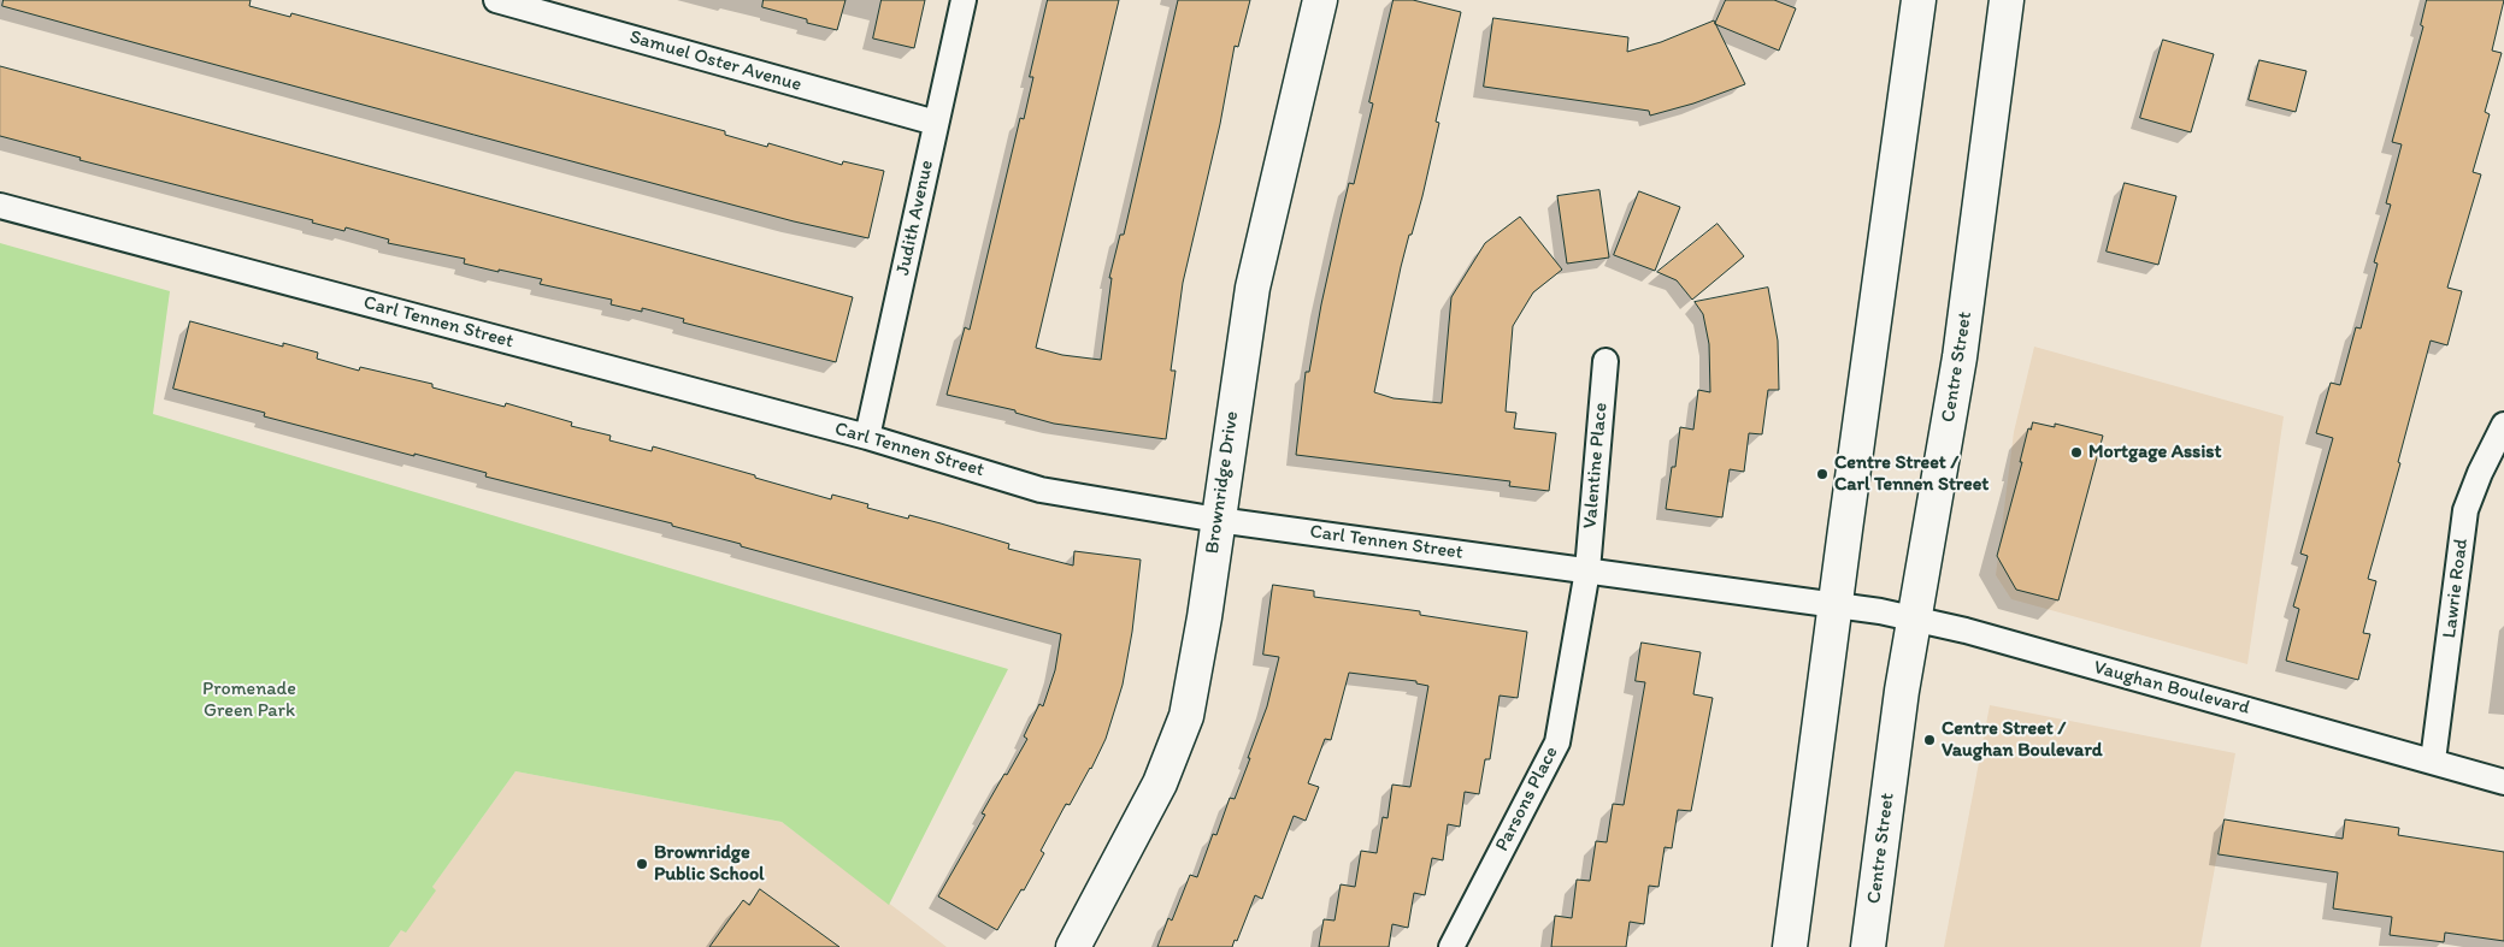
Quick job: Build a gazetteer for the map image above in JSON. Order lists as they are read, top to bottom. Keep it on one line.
{"streets":{"main road":["Centre Street","Brownridge Drive"],"street":["Samuel Oster Avenue","Judith Avenue","Carl Tennen Street","Valentine Place","Lawrie Road","Vaughan Boulevard","Parsons Place"]},"crossings":[["Samuel Oster Avenue","Judith Avenue"],["Judith Avenue","Carl Tennen Street"],["Carl Tennen Street","Valentine Place"],["Carl Tennen Street","Brownridge Drive"],["Carl Tennen Street","Vaughan Boulevard"],["Carl Tennen Street","Parsons Place"],["Centre Street","Vaughan Boulevard"],["Valentine Place","Parsons Place"],["Lawrie Road","Vaughan Boulevard"]],"parks":["Promenade Green Park"],"places":["Mortgage Assist","Centre Street / Carl Tennen Street","Centre Street / Vaughan Boulevard","Brownridge Public School"]}
